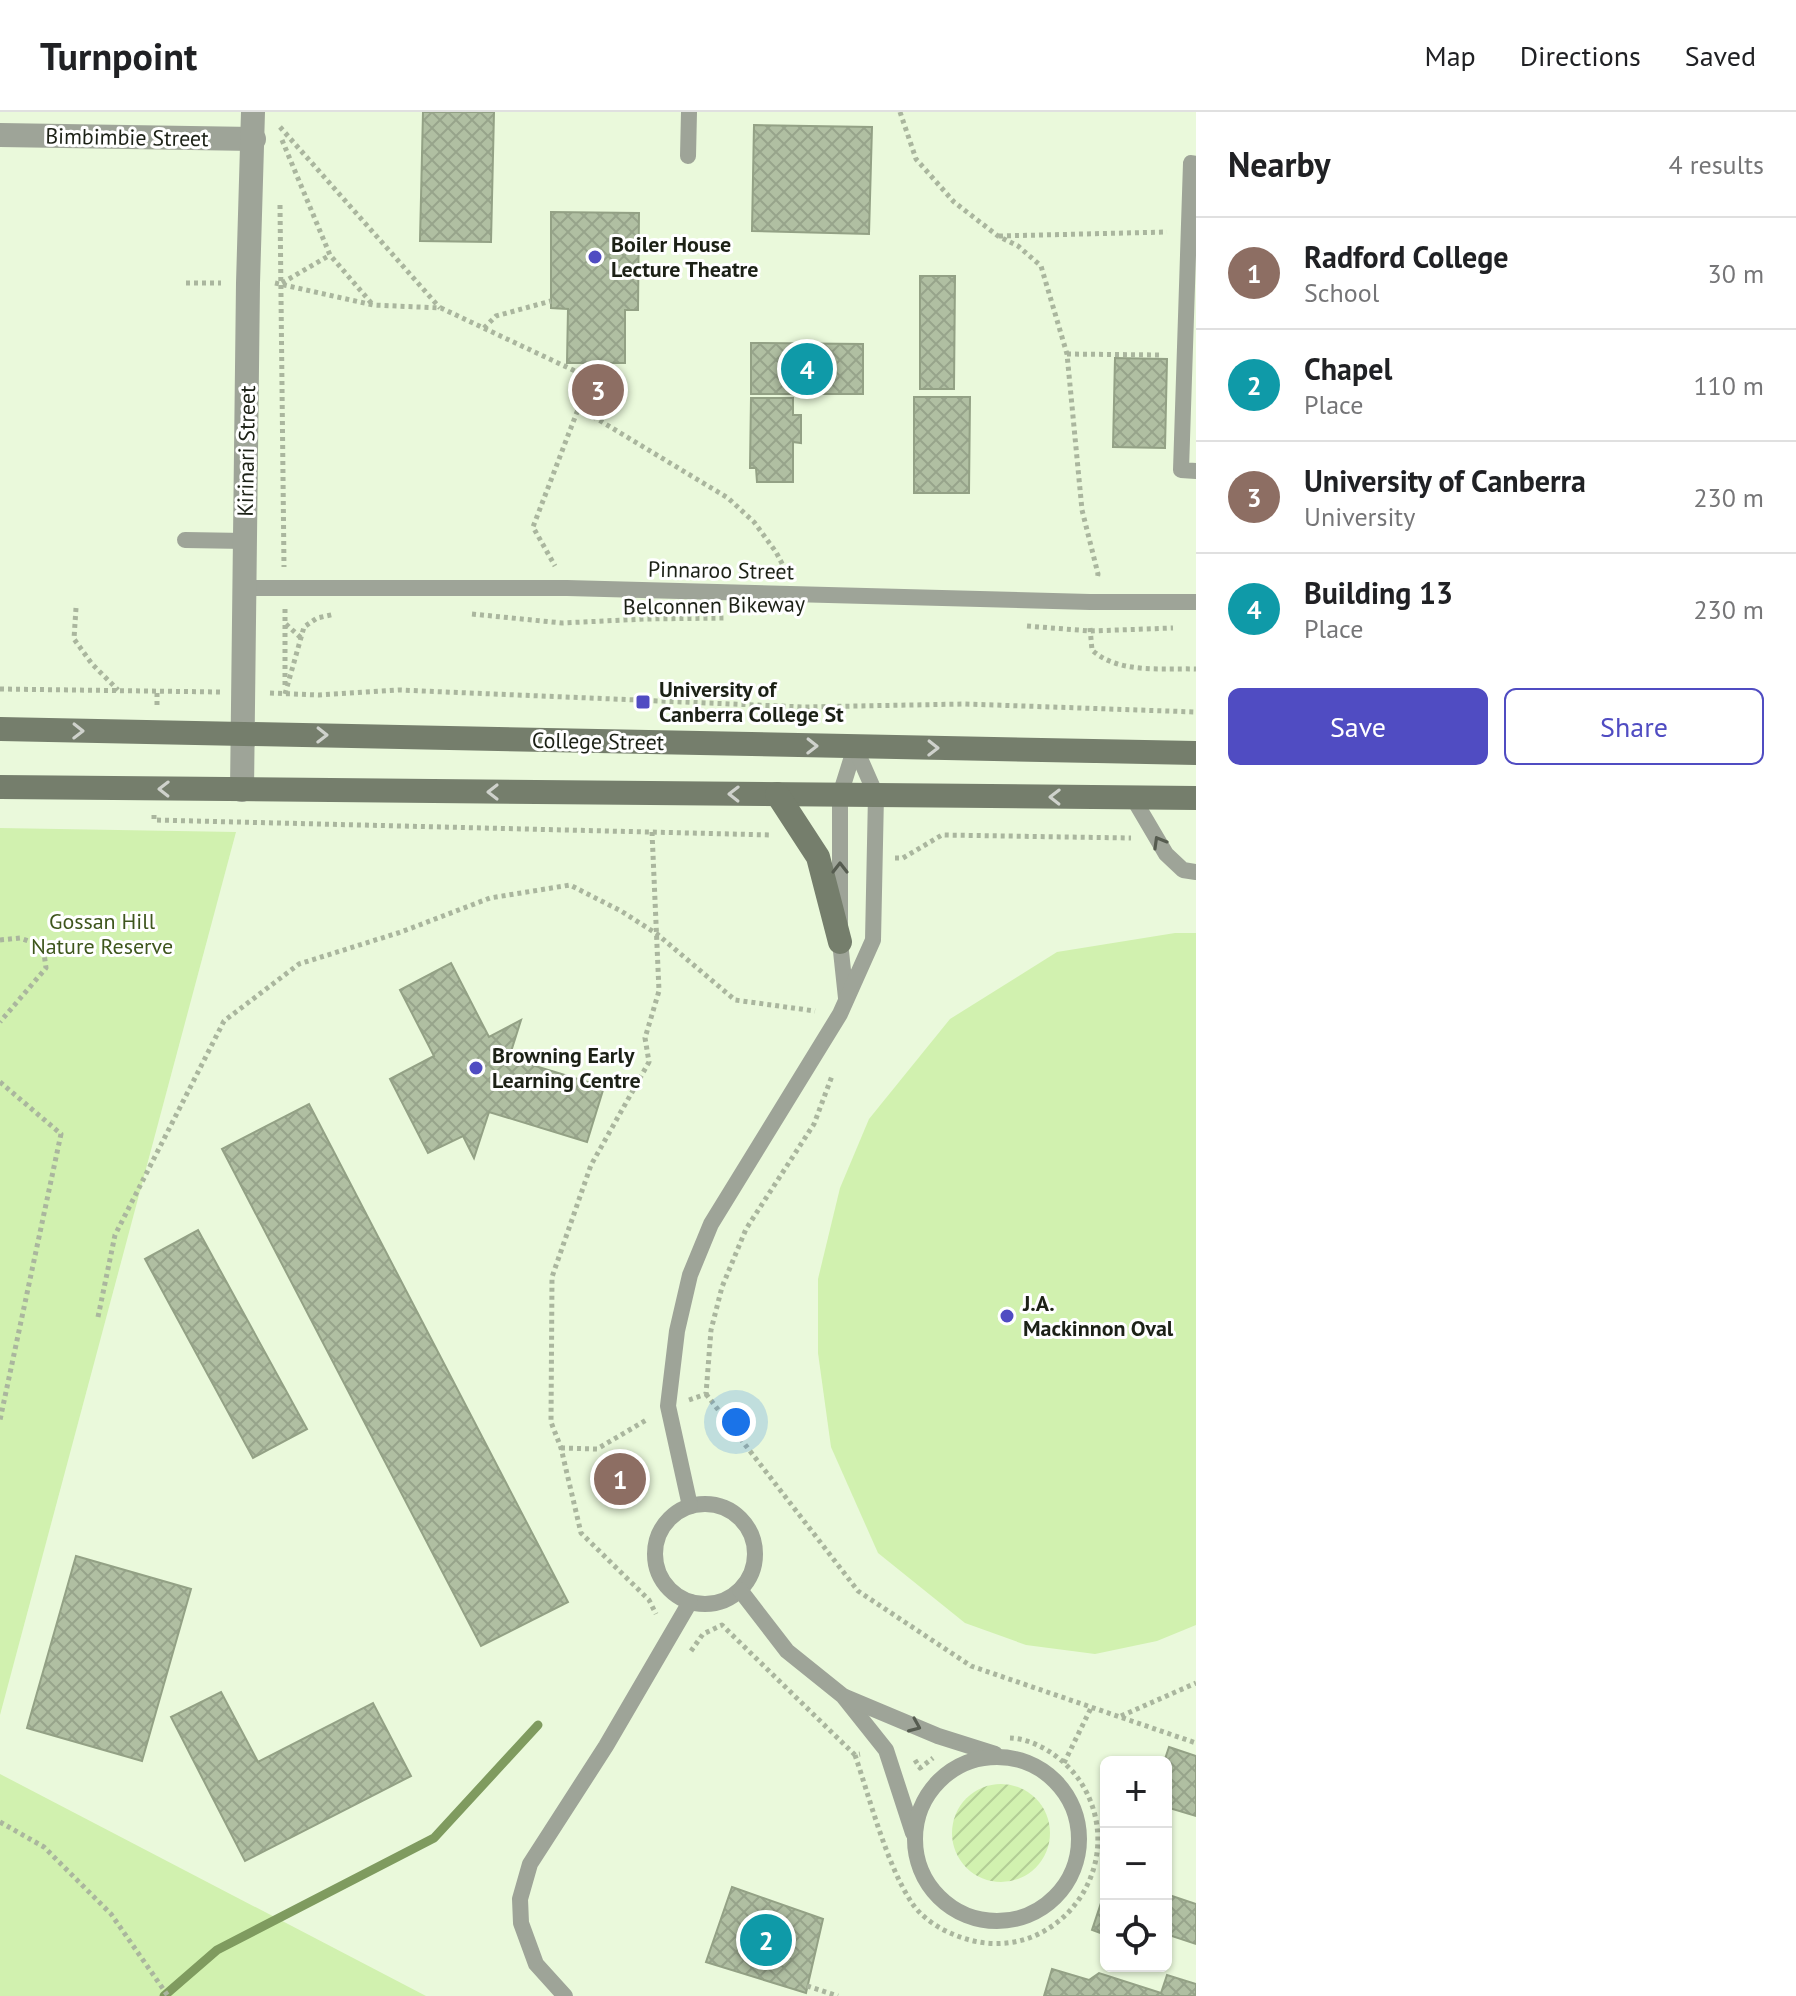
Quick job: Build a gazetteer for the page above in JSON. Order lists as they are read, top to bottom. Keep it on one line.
{"streets":{"street":["Bimbimbie Street","Kirinari Street","College Street"],"lane":["Pinnaroo Street"],"path":["Belconnen Bikeway"]},"crossings":[["Bimbimbie Street","Kirinari Street"],["Kirinari Street","Pinnaroo Street"],["Kirinari Street","College Street"]],"parks":["Gossan Hill Nature Reserve"],"places":{"other":["Boiler House Lecture Theatre","Browning Early Learning Centre","J.A. Mackinnon Oval"],"transit":["University of Canberra College St"]},"page":{"header":"Turnpoint","nav":["Map","Directions","Saved"],"heading":["Nearby","4 results"],"list":[{"mark":"1","name":"Radford College","note":"School","value":"30 m"},{"mark":"2","name":"Chapel","note":"Place","value":"110 m"},{"mark":"3","name":"University of Canberra","note":"University","value":"230 m"},{"mark":"4","name":"Building 13","note":"Place","value":"230 m"}],"pins":["4","3","1","2"],"buttons":["Save","Share"],"map_buttons":["+","−"]}}
